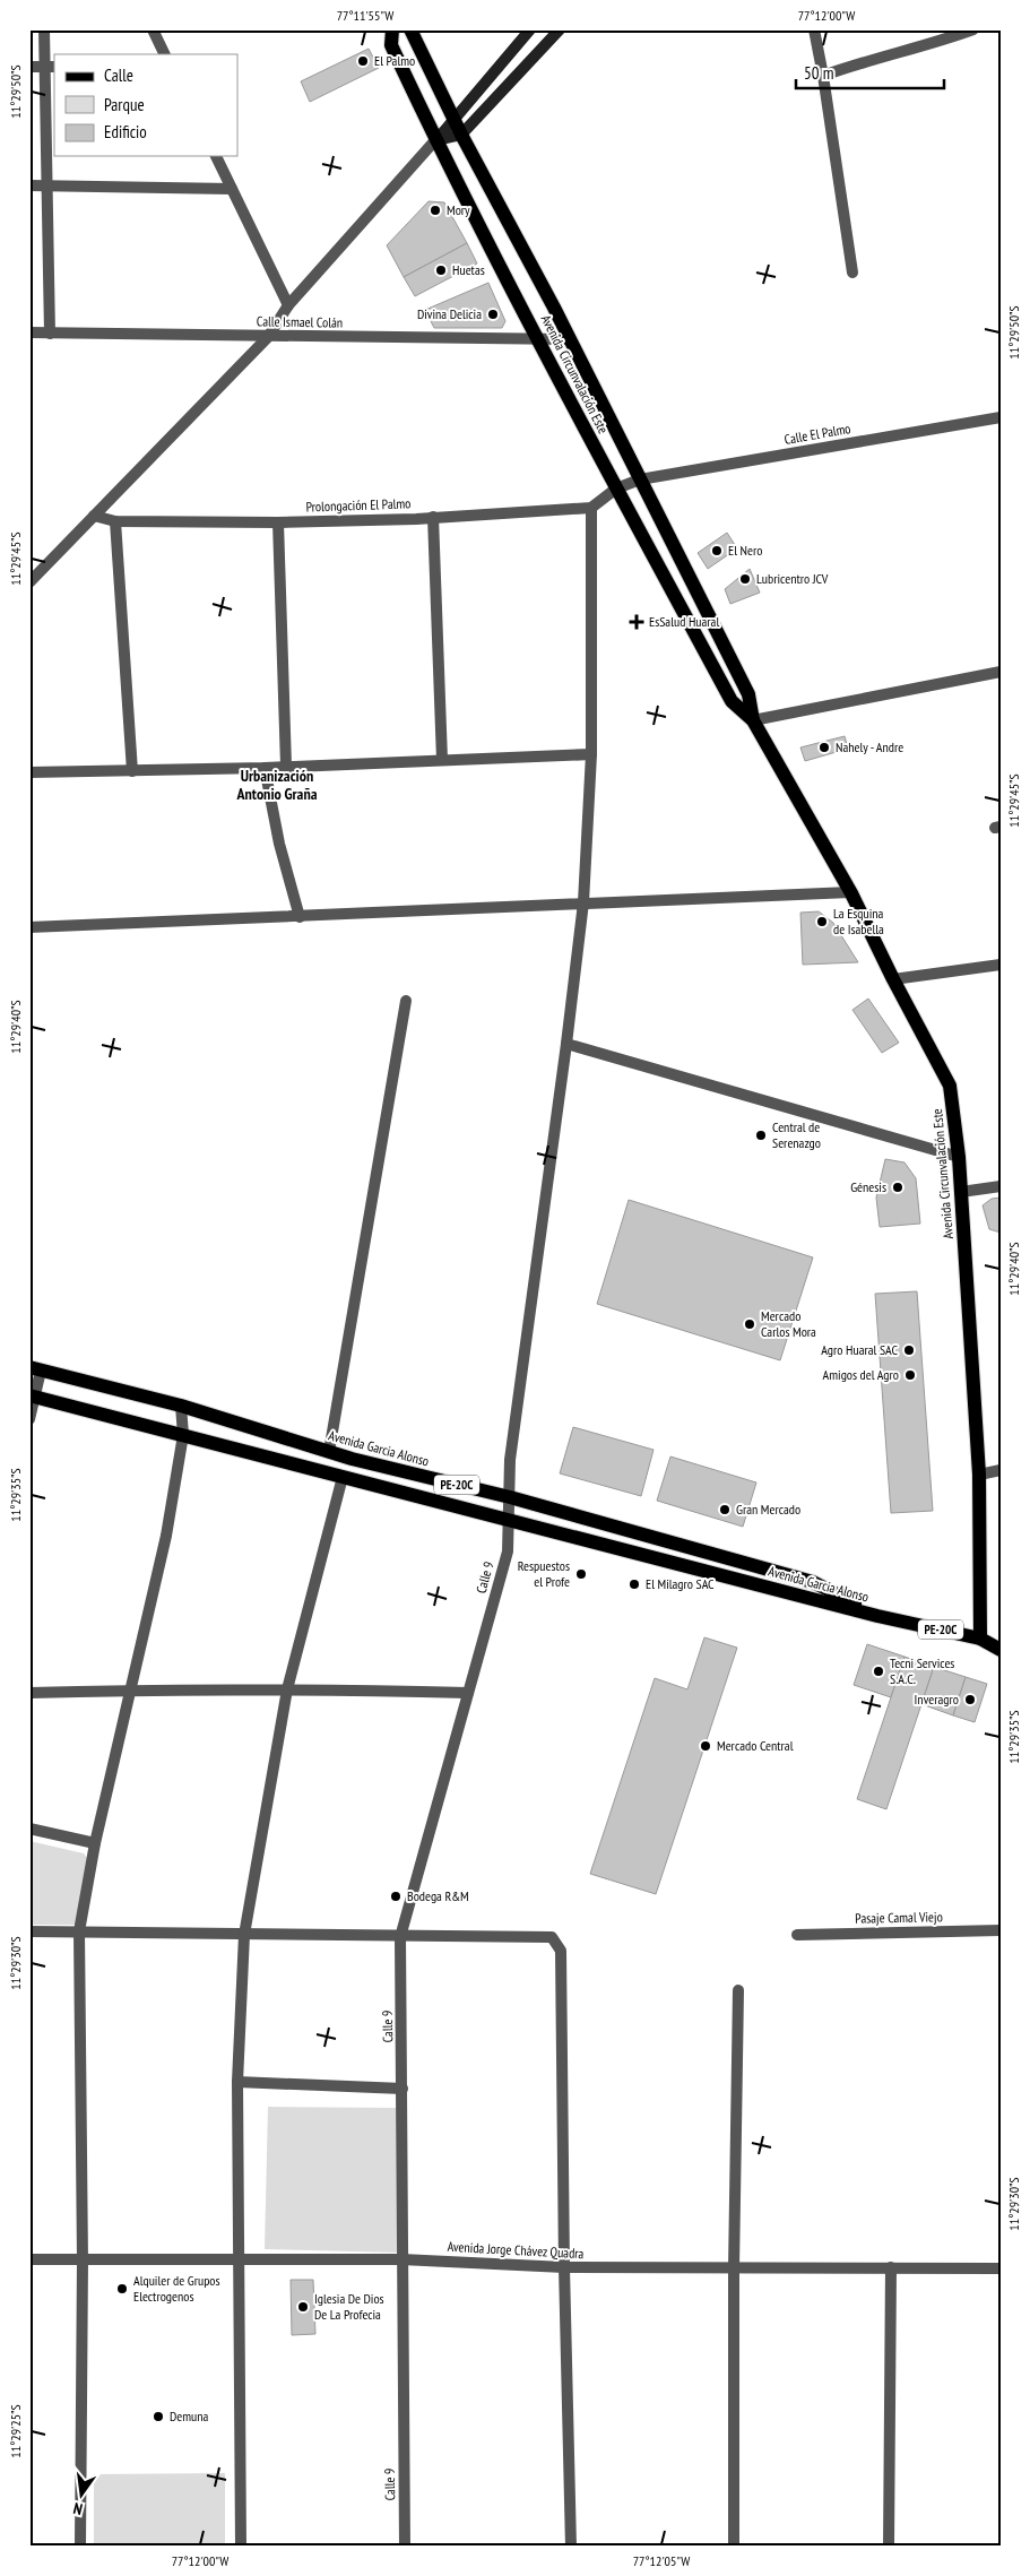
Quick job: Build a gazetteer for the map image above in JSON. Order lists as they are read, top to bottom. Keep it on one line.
{"streets":{"main road":["Avenida Circunvalación Este","Avenida Garcia Alonso","PE-20C"],"street":["Calle Ismael Colán","Calle El Palmo","Prolongación El Palmo","Calle 9","Pasaje Camal Viejo","Avenida Jorge Chávez Quadra"]},"crossings":[["Calle Ismael Colán","Avenida Circunvalación Este"],["Avenida Circunvalación Este","Calle El Palmo"],["Avenida Circunvalación Este","Avenida Garcia Alonso"],["Prolongación El Palmo","Calle 9"],["Avenida Garcia Alonso","Calle 9"],["Calle 9","Avenida Jorge Chávez Quadra"]],"districts":["Urbanización Antonio Graña"],"places":{"other":["El Palmo","Mory","Huetas","Divina Delicia","El Nero","Lubricentro JCV","Nahely - Andre","La Esquina de Isabella","Central de Serenazgo","Génesis","Mercado Carlos Mora","Agro Huaral SAC","Amigos del Agro","Gran Mercado","Respuestos el Profe","El Milagro SAC","Tecni Services S.A.C.","Inveragro","Mercado Central","Bodega R&M","Alquiler de Grupos Electrogenos","Iglesia De Dios De La Profecia","Demuna"],"health":["EsSalud Huaral"]},"legend":["Calle","Parque","Edificio"],"scale_bar":"50 m","north":"bottom","coordinates":["77°11'55\"W","77°12'00\"W","11°29'50\"S","11°29'45\"S","11°29'40\"S","11°29'35\"S","11°29'30\"S","11°29'25\"S","77°12'05\"W"]}
